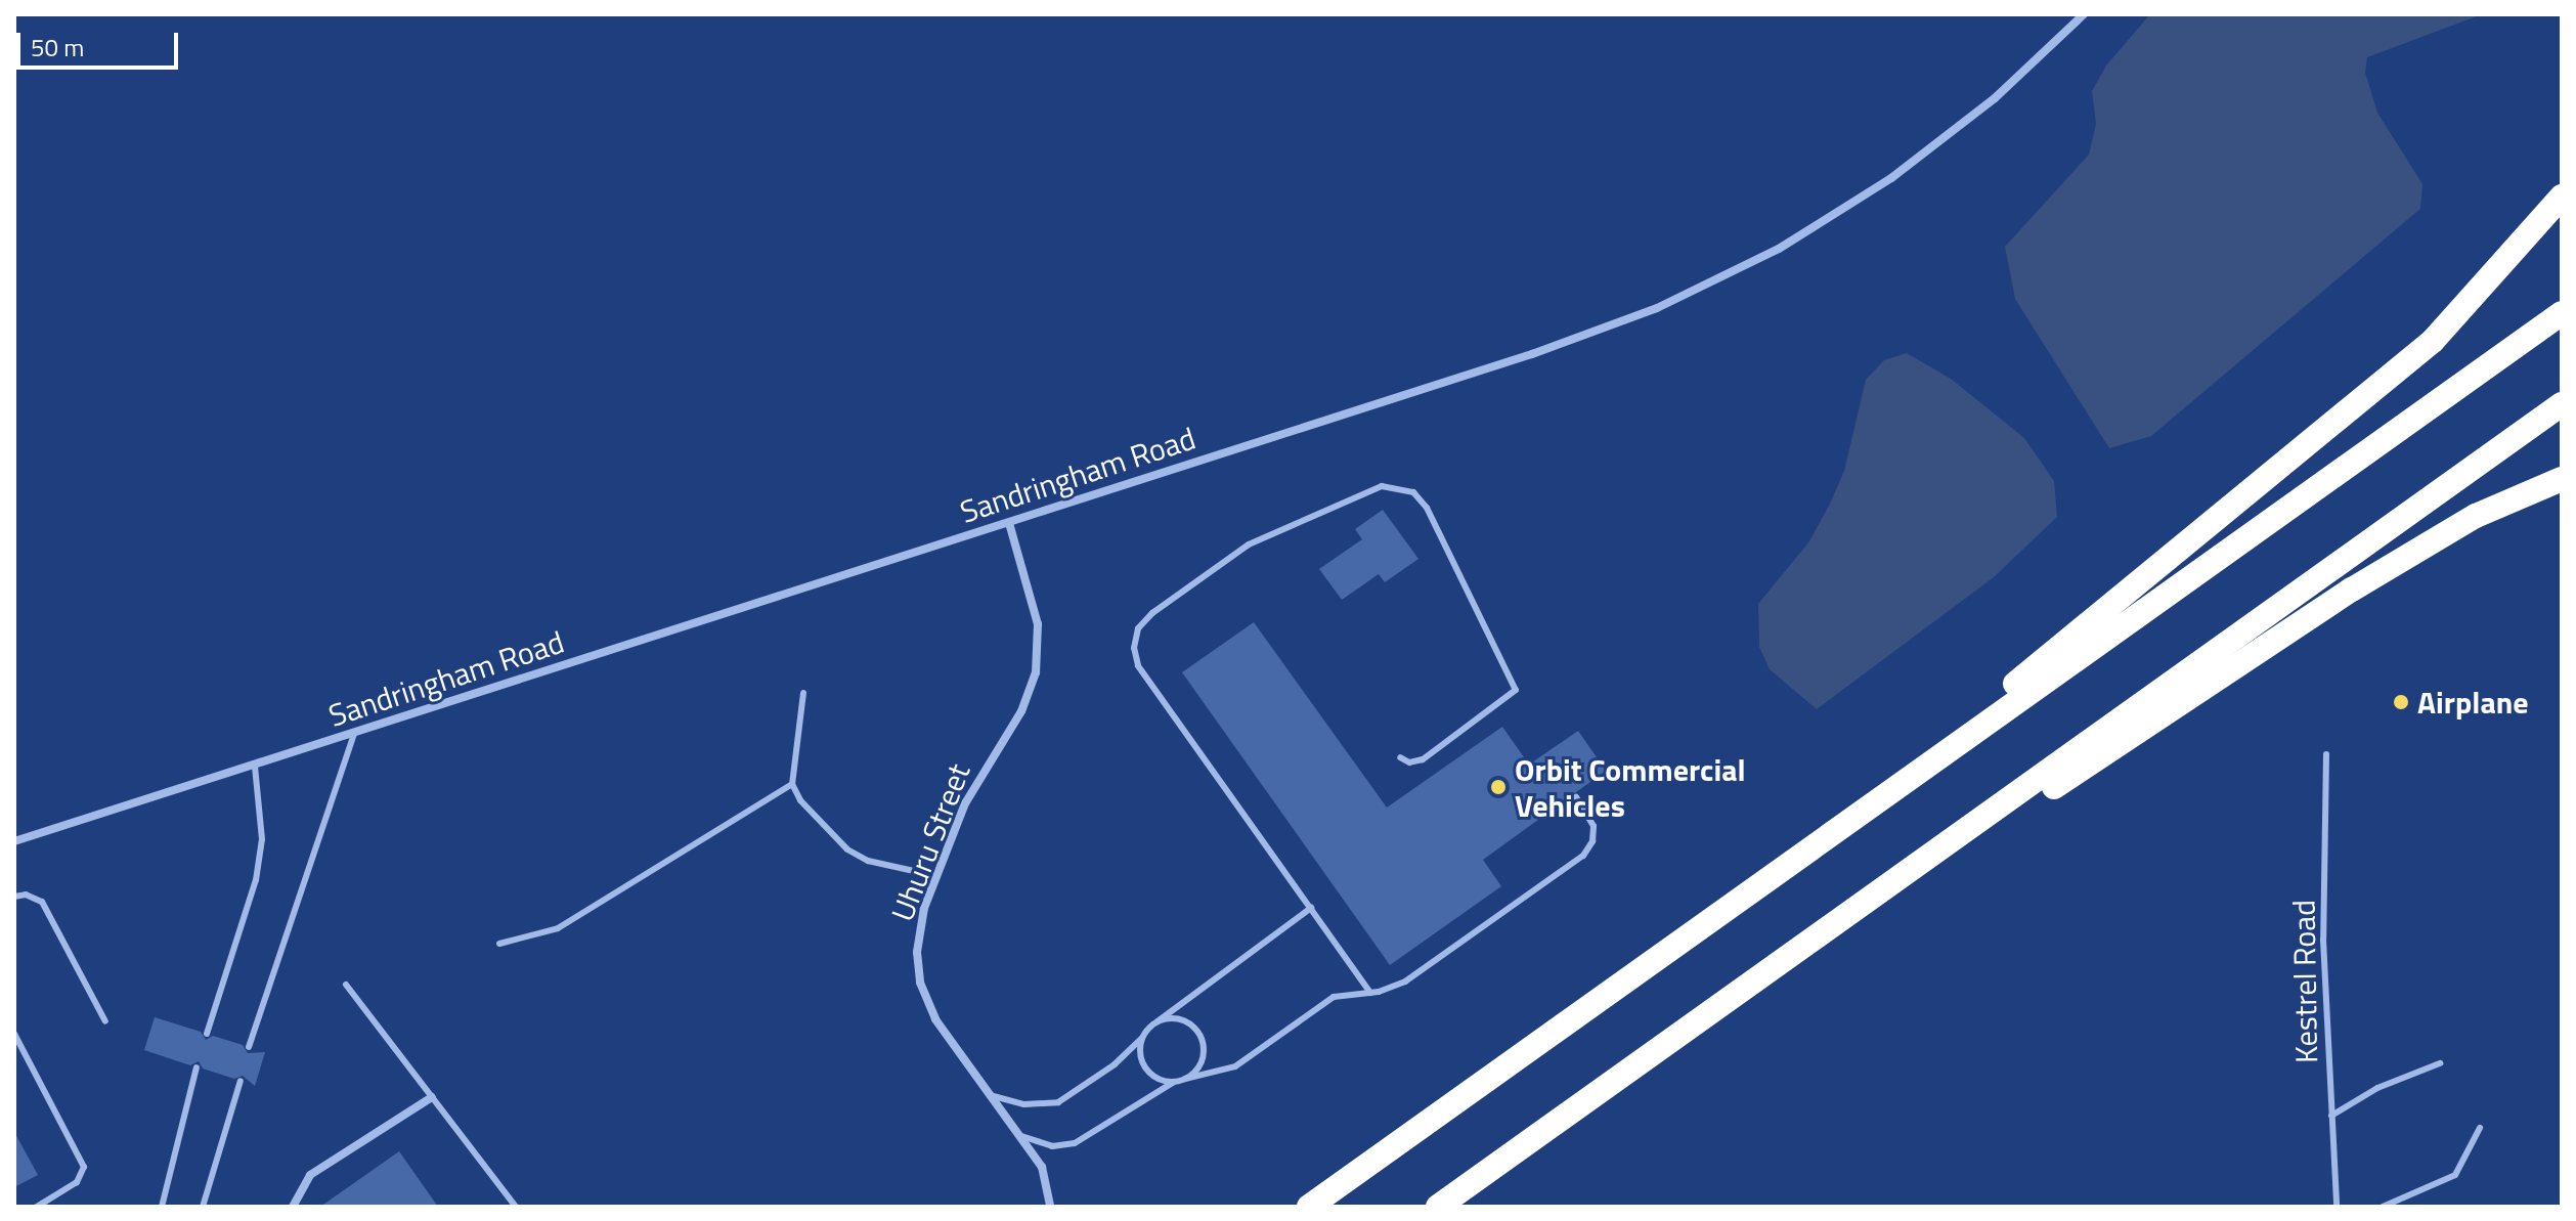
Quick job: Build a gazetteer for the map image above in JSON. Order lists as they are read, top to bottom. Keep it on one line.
{"streets":{"street":["Sandringham Road","Uhuru Street"],"lane":["Kestrel Road"]},"crossings":[["Sandringham Road","Uhuru Street"]],"places":["Airplane","Orbit Commercial Vehicles"],"scale_bar":"50 m"}
